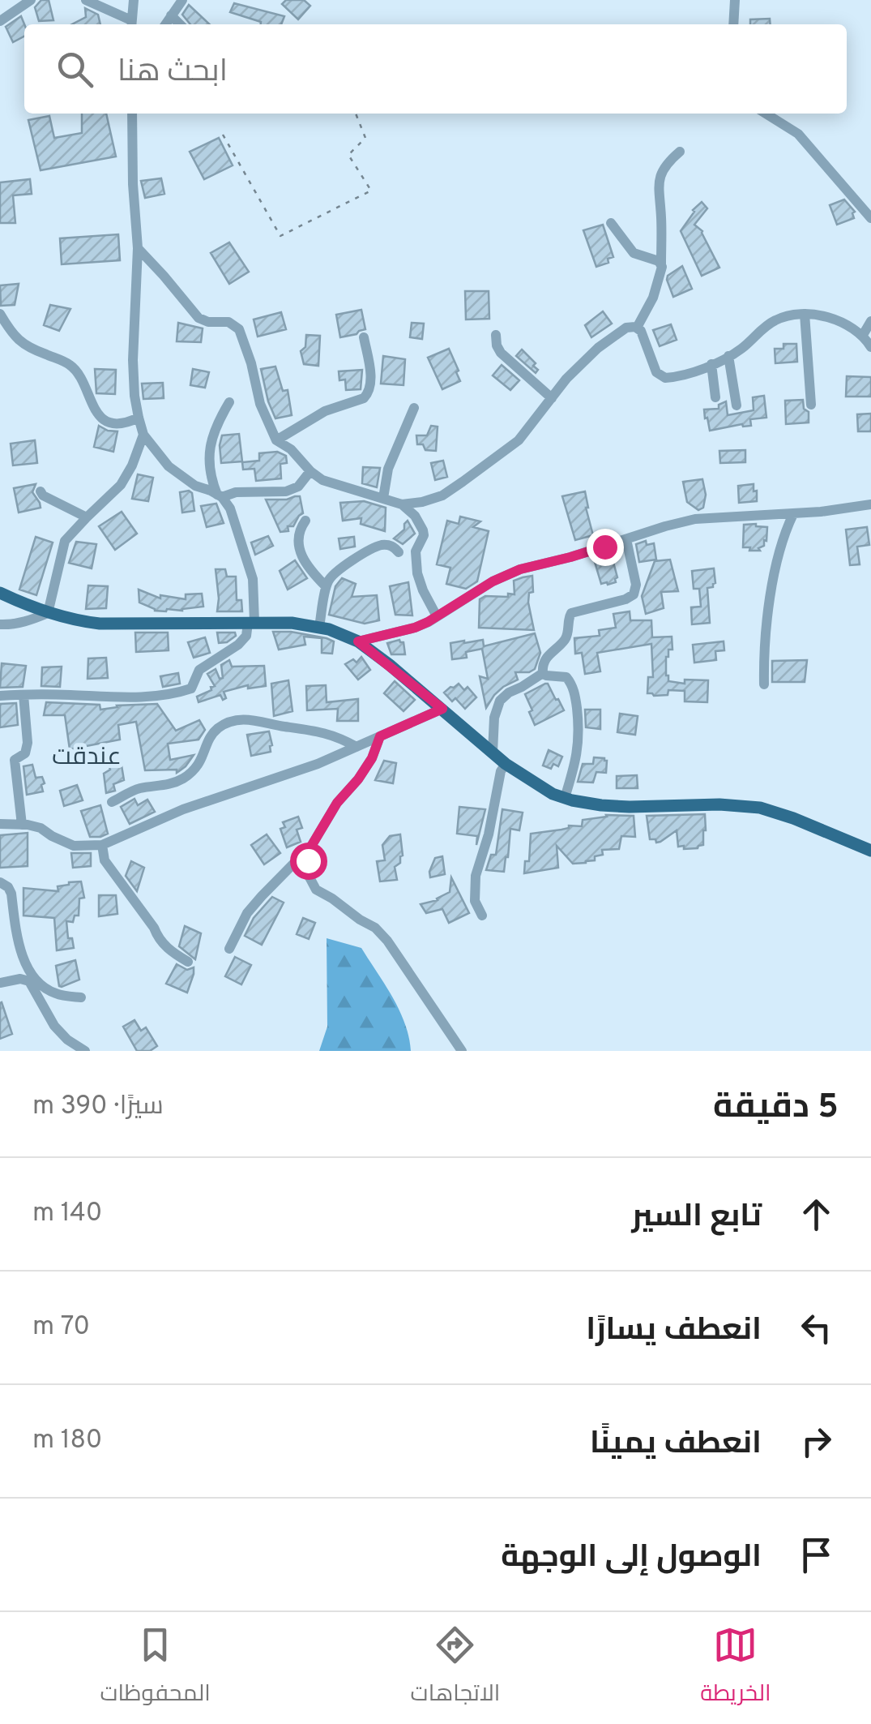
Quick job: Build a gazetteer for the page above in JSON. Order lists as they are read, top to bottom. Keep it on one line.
{"districts":["عندقت"],"page":{"search":"ابحث هنا","heading":["5 دقيقة","سيرًا · 390 m"],"list":[["تابع السير","140 m"],["انعطف يسارًا","70 m"],["انعطف يمينًا","180 m"],"الوصول إلى الوجهة"],"nav":["الخريطة","الاتجاهات","المحفوظات"]}}
